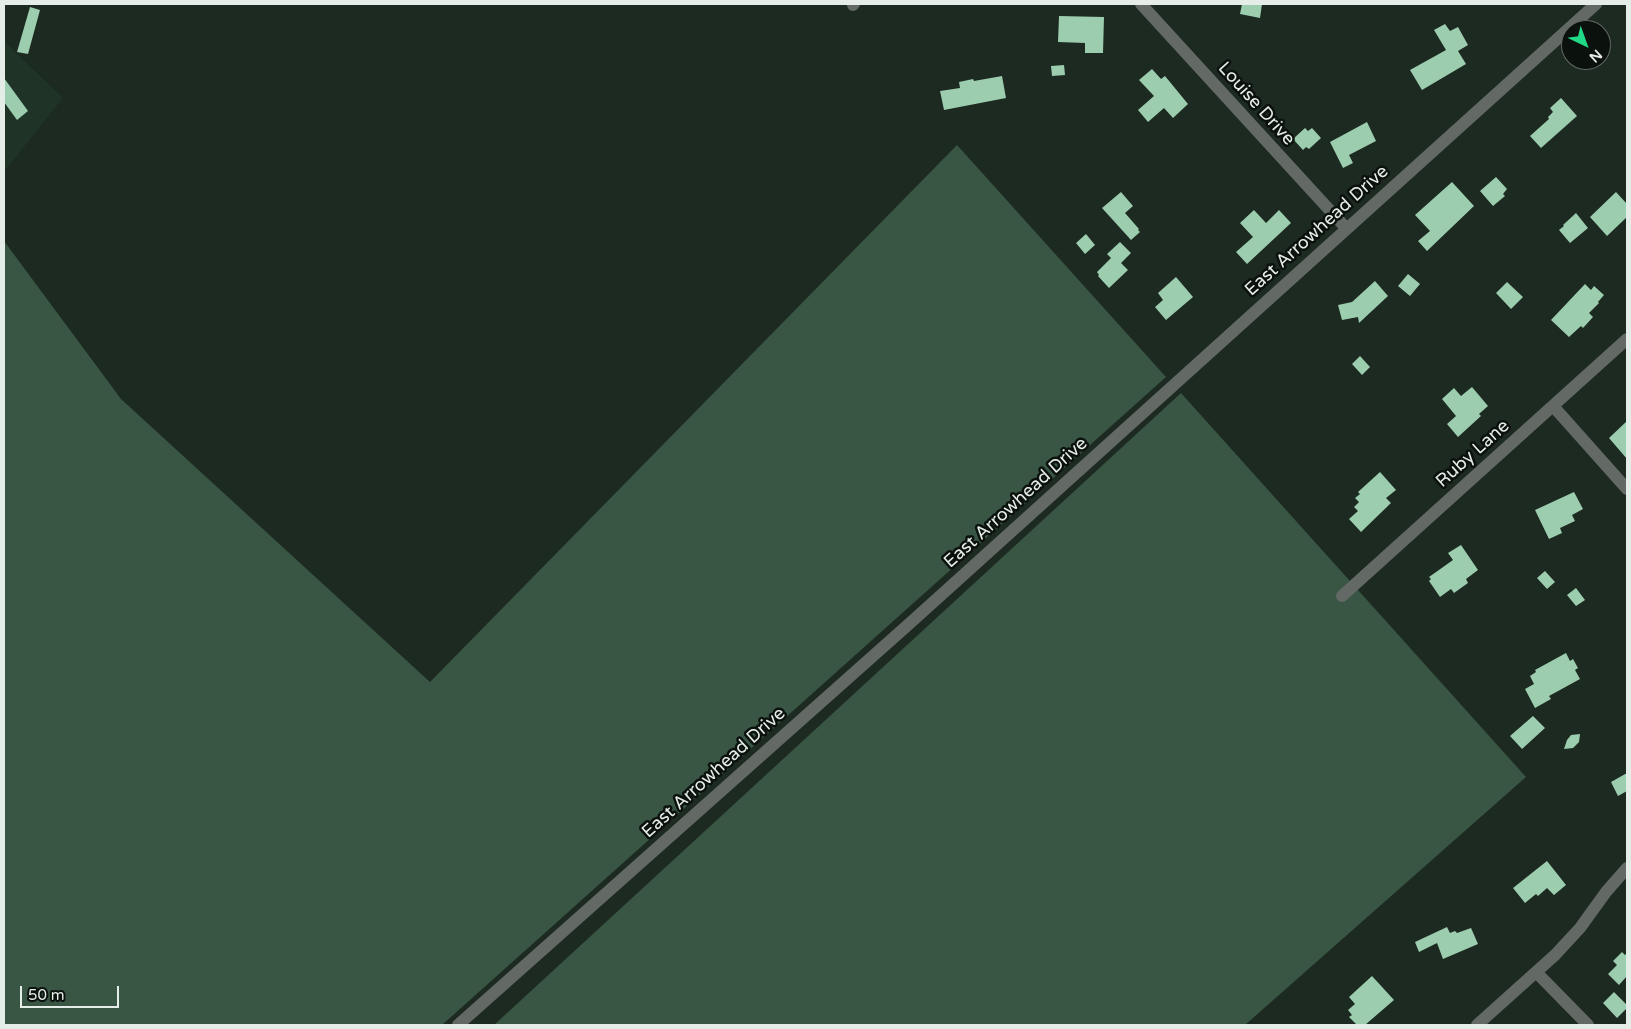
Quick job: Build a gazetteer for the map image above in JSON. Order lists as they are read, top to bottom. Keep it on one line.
{"streets":{"street":["Louise Drive","East Arrowhead Drive","Ruby Lane"]},"crossings":[["Louise Drive","East Arrowhead Drive"]],"scale_bar":"50 m","north":"bottom right"}
